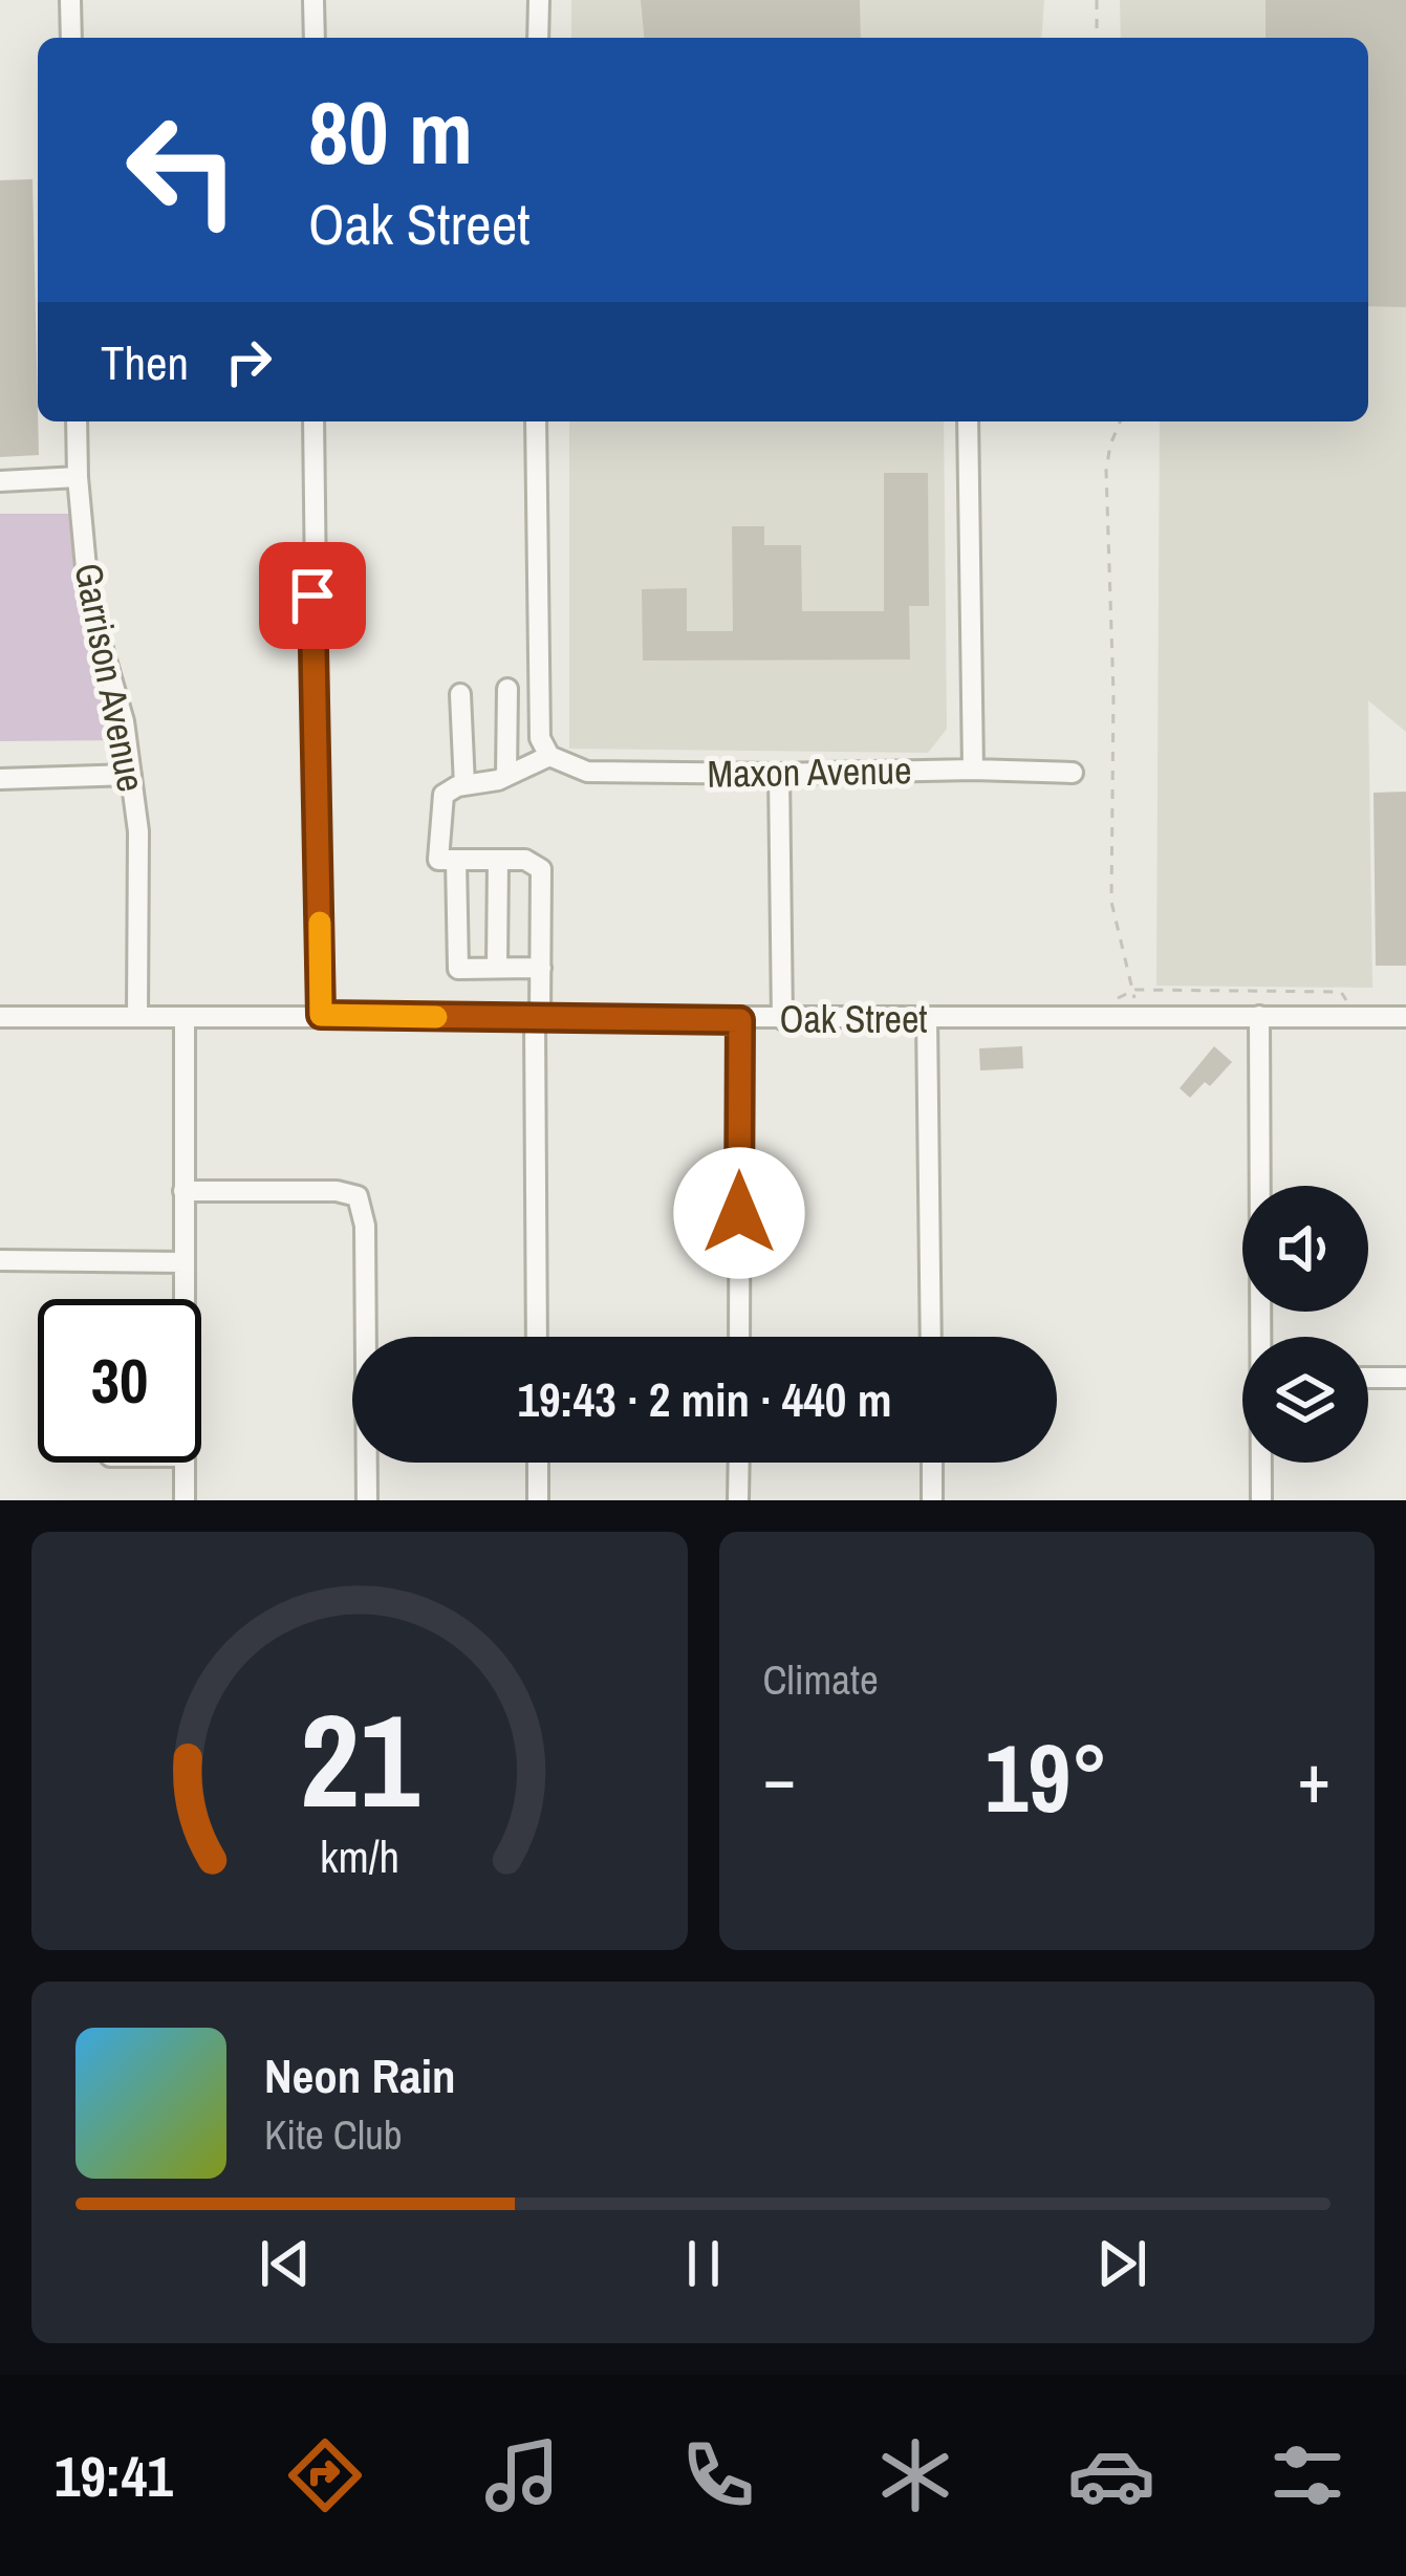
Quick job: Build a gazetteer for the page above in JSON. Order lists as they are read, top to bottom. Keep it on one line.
{"streets":{"street":["Garrison Avenue","Maxon Avenue","Oak Street"]},"crossings":[["Garrison Avenue","Oak Street"]],"page":{"turn":["80 m","Oak Street"],"then":"Then","limit":"30","trip":"19:43 · 2 min · 440 m","tile":"Climate","heat":["−","19°","+"],"song":["Neon Rain","Kite Club"],"tabs":"19:41","gauge":["21","km/h"]}}
